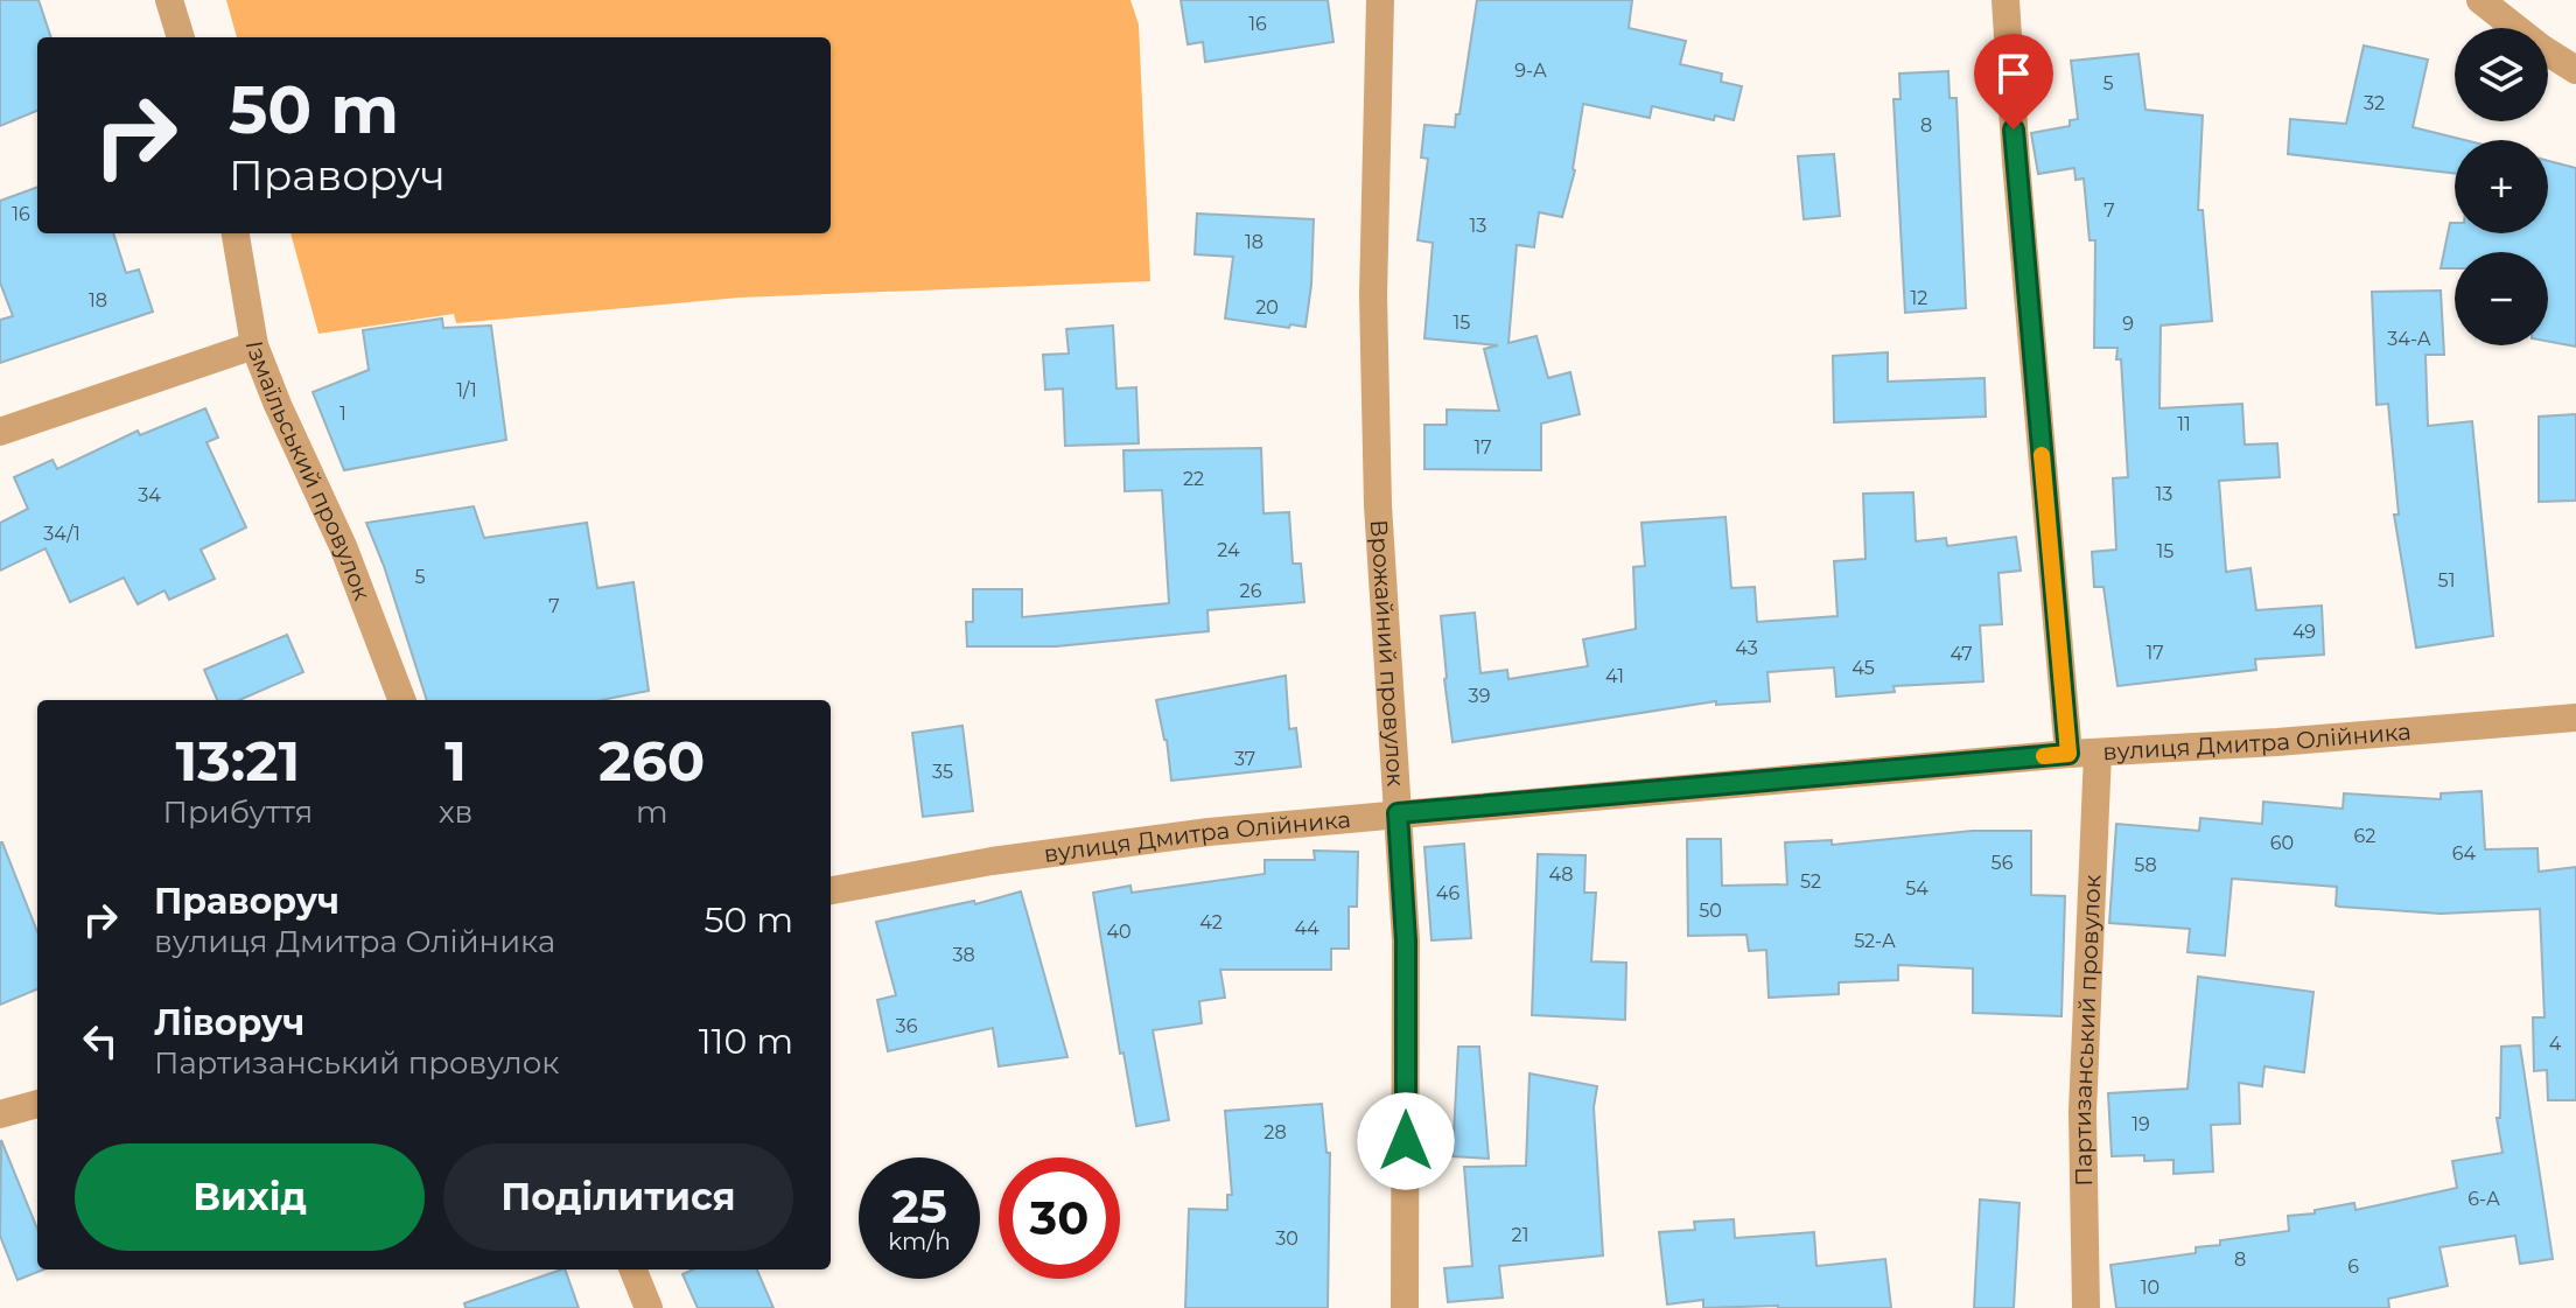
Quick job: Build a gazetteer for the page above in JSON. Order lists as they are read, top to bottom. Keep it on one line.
{"streets":{"street":["Ізмаїльський провулок","Врожайний провулок","вулиця Дмитра Олійника","Партизанський провулок"]},"crossings":[["Врожайний провулок","вулиця Дмитра Олійника"],["вулиця Дмитра Олійника","Партизанський провулок"]],"house_numbers":["16","9-А","5","32","8","7","16","13","18","12","18","20","15","9","34-А","1/1","1","11","17","22","13","34","34/1","24","15","5","51","26","7","49","43","17","47","45","41","39","37","35","62","60","64","56","58","48","52","54","46","50","42","44","40","52-А","38","36","4","19","28","6-А","21","30","8","6","10"],"page":{"map_buttons":["+","−"],"turn":["50 m","Праворуч"],"eta":["13:21","Прибуття","1","хв","260","m"],"list":[{"name":"Праворуч","note":"вулиця Дмитра Олійника","value":"50 m"},{"name":"Ліворуч","note":"Партизанський провулок","value":"110 m"}],"buttons":["Вихід","Поділитися"],"speed":"25 km/h","limit":"30"}}
